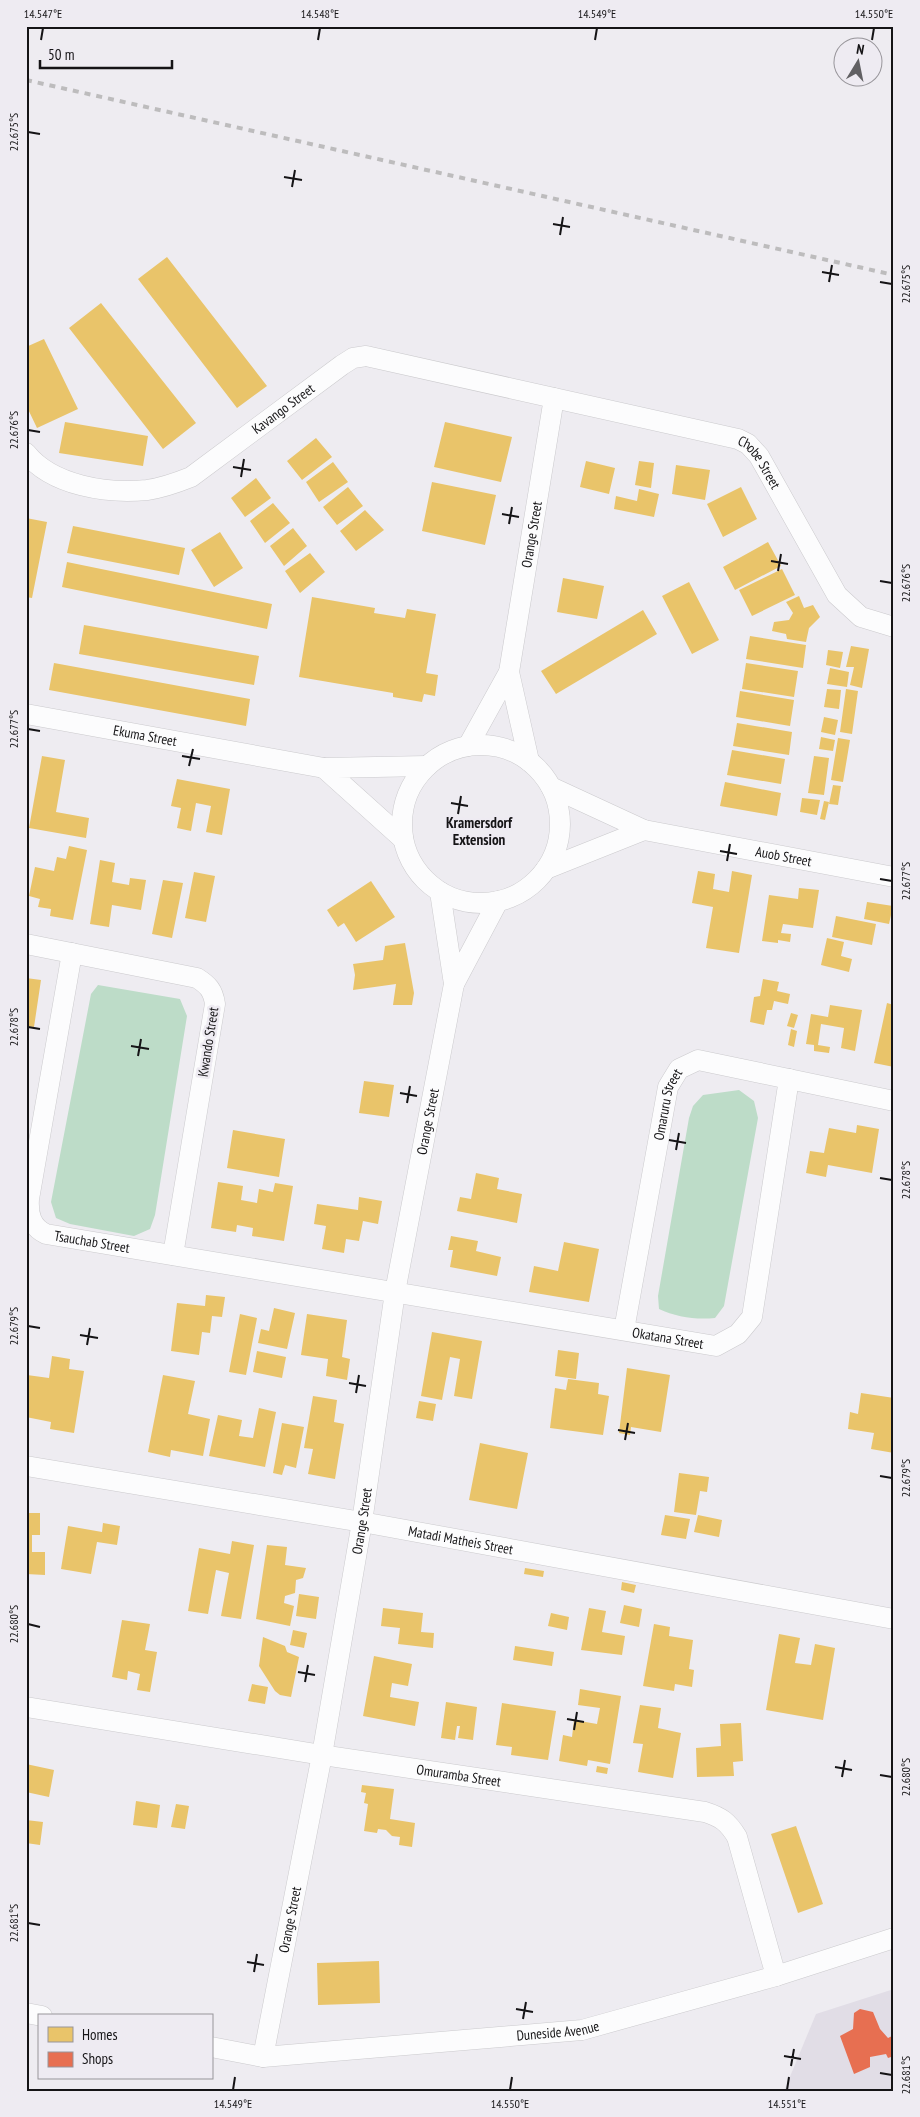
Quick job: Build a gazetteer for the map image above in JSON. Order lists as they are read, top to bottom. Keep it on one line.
{"streets":{"street":["Kavango Street","Chobe Street","Orange Street","Ekuma Street","Auob Street","Kwando Street","Omaruru Street","Tsauchab Street","Okatana Street","Matadi Matheis Street","Omuramba Street","Duneside Avenue"]},"crossings":[["Kavango Street","Chobe Street"],["Kavango Street","Orange Street"],["Chobe Street","Orange Street"],["Orange Street","Ekuma Street"],["Orange Street","Auob Street"],["Orange Street","Tsauchab Street"],["Orange Street","Okatana Street"],["Orange Street","Matadi Matheis Street"],["Orange Street","Omuramba Street"],["Orange Street","Duneside Avenue"],["Ekuma Street","Auob Street"],["Kwando Street","Tsauchab Street"],["Omaruru Street","Okatana Street"],["Tsauchab Street","Okatana Street"],["Omuramba Street","Duneside Avenue"]],"districts":["Kramersdorf Extension"],"legend":["Homes","Shops"],"scale_bar":"50 m","north":"top","coordinates":["14.547°E","14.548°E","14.549°E","14.550°E","22.675°S","22.676°S","22.677°S","22.678°S","22.679°S","22.680°S","22.681°S","14.551°E"]}
